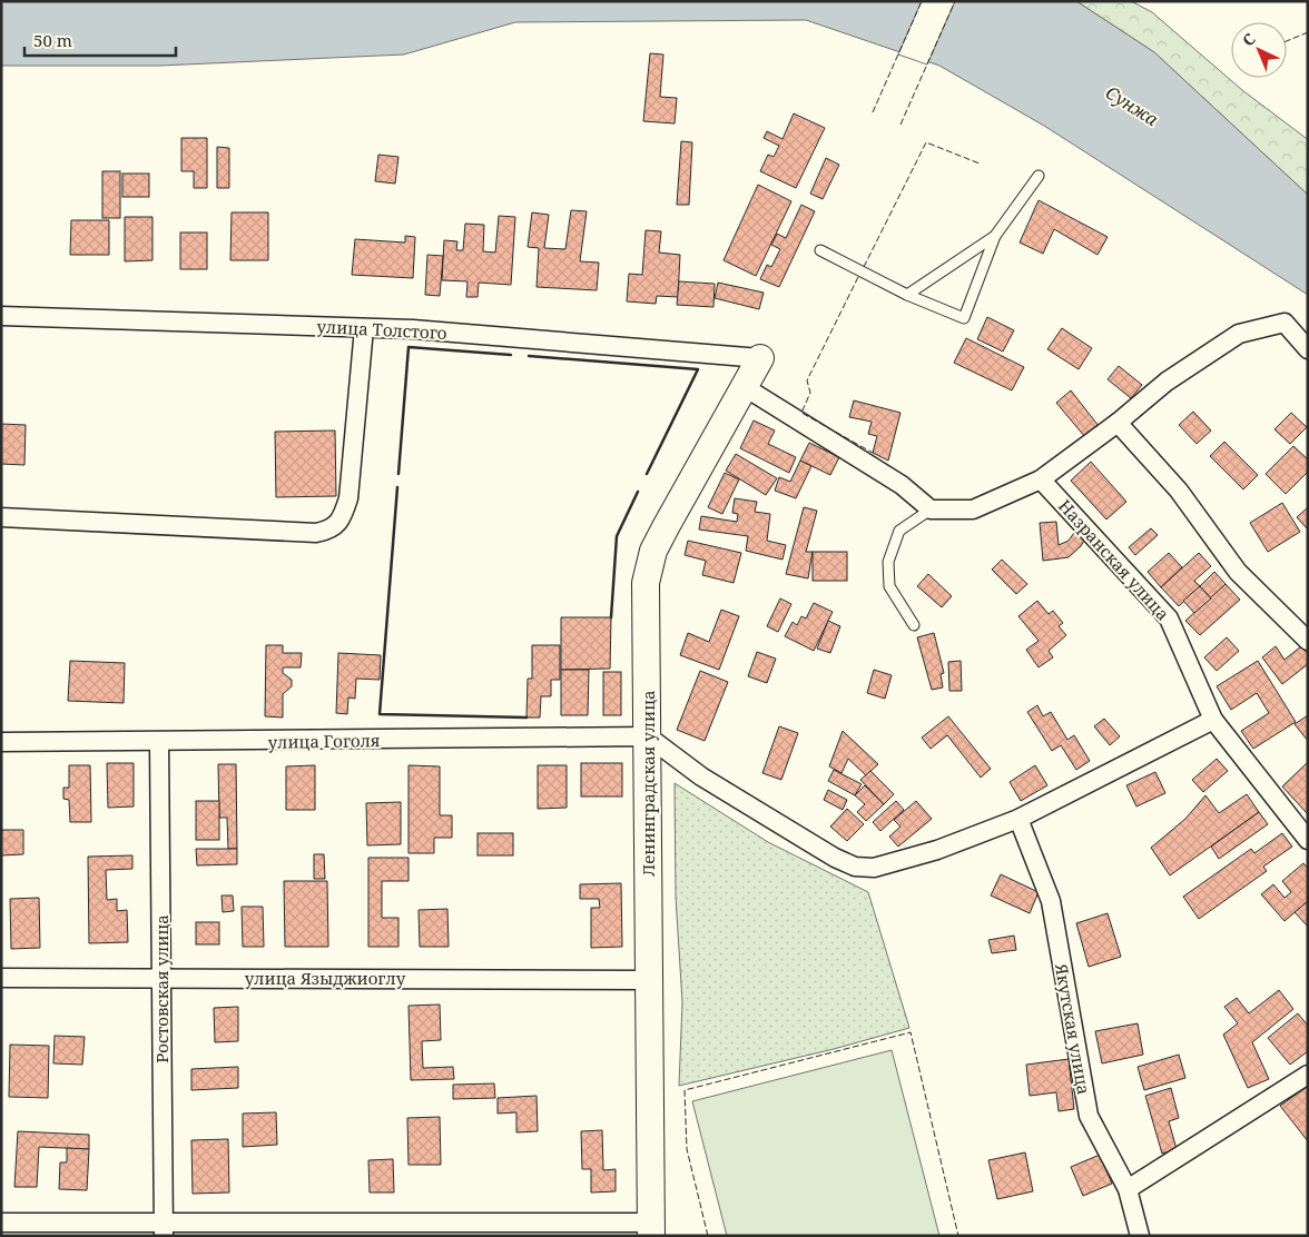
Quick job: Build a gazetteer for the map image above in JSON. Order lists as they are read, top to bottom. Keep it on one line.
{"streets":{"main road":["Ленинградская улица"],"street":["улица Толстого","Назранская улица","улица Гоголя","улица Языджиоглу","Ростовская улица","Якутская улица"]},"crossings":[["улица Толстого","Ленинградская улица"],["улица Гоголя","Ленинградская улица"],["улица Гоголя","Ростовская улица"],["Ленинградская улица","улица Языджиоглу"],["улица Языджиоглу","Ростовская улица"]],"water":["Сунжа"],"scale_bar":"50 m","north":"top left"}
